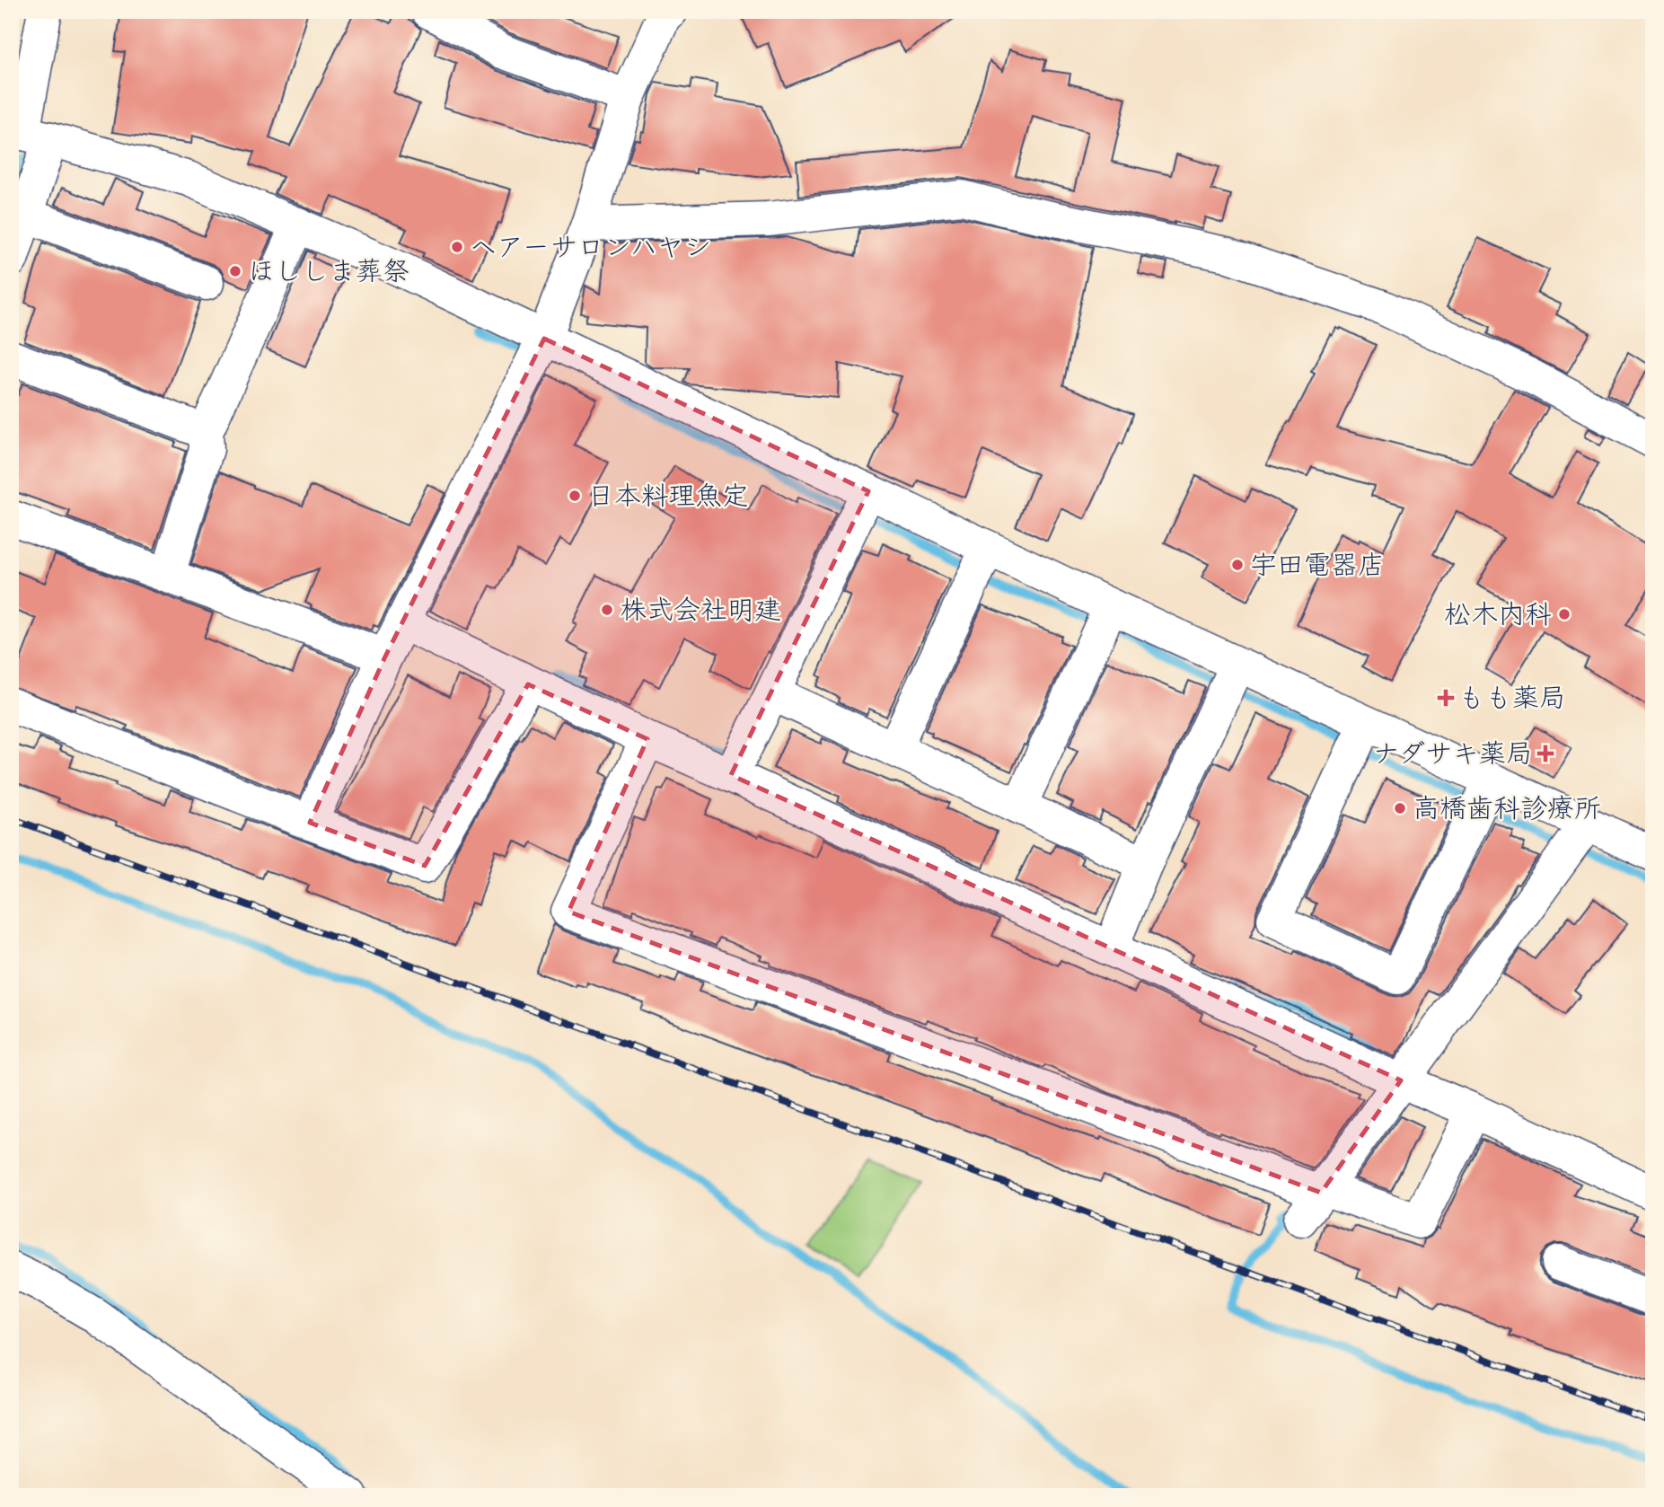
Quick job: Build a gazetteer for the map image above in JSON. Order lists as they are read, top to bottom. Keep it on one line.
{"places":{"other":["ヘアーサロンハヤシ","ほししま葬祭","日本料理魚定","宇田電器店","株式会社明建","松木内科","高橋歯科診療所"],"health":["もも薬局","ナダサキ薬局"]}}
